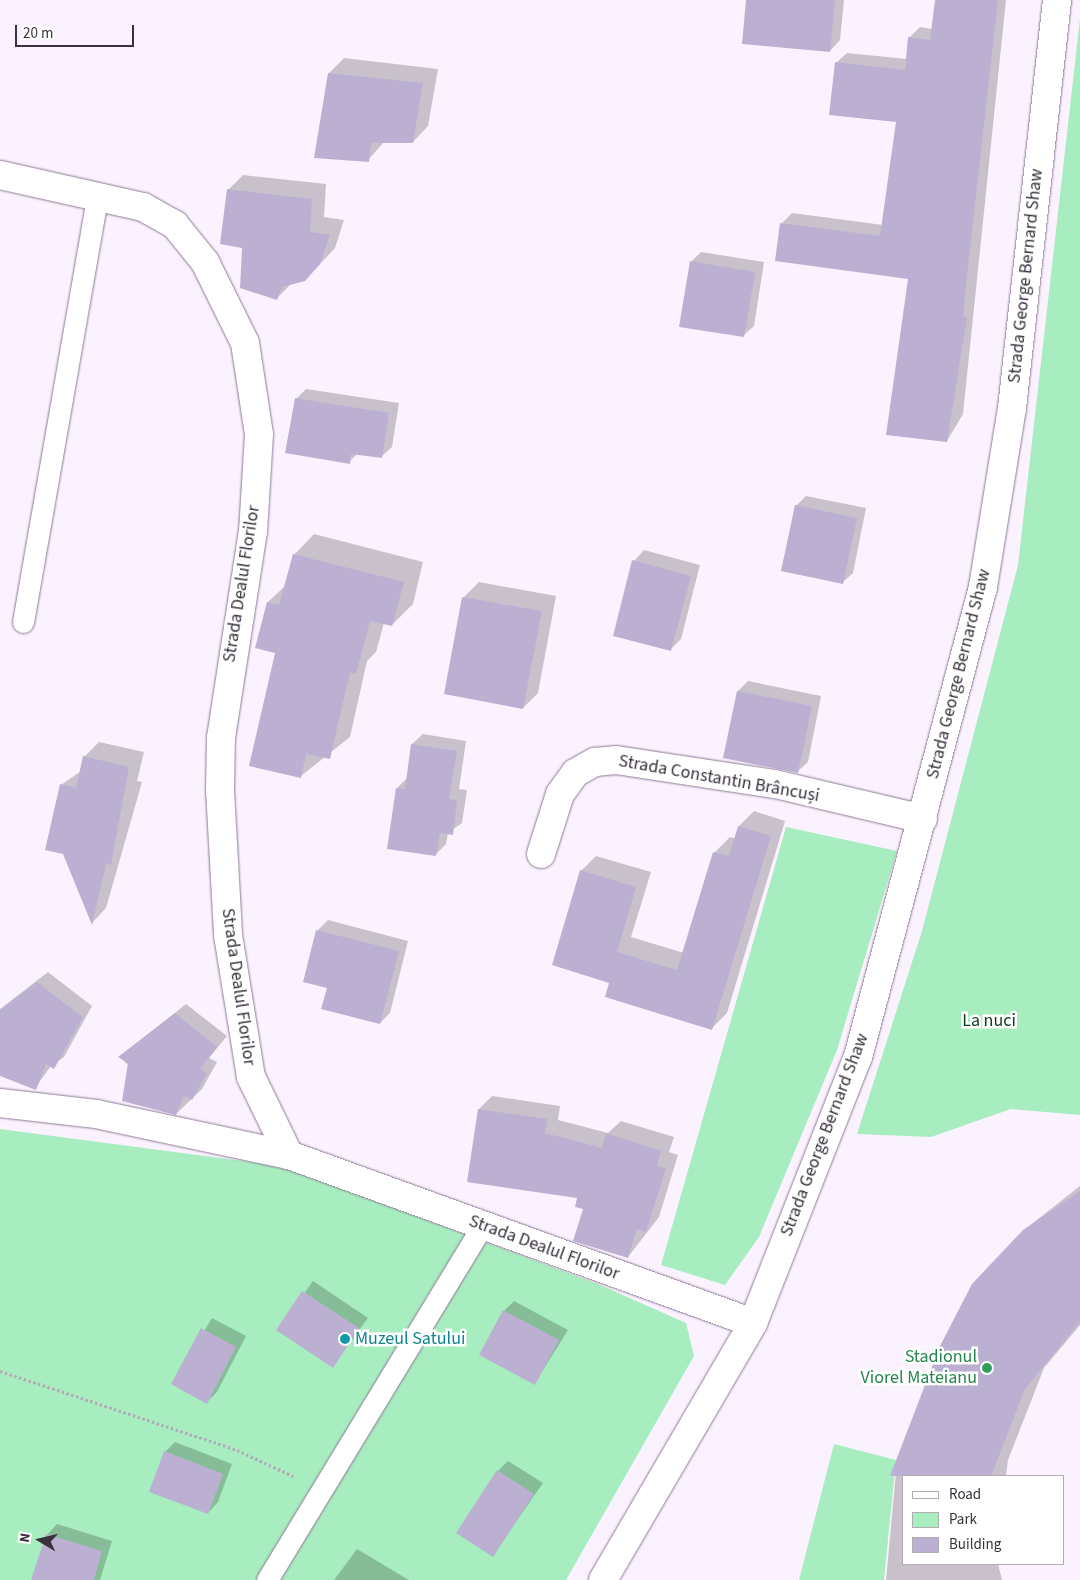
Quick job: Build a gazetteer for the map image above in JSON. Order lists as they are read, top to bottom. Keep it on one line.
{"streets":{"street":["Strada George Bernard Shaw","Strada Dealul Florilor","Strada Constantin Brâncuși"]},"crossings":[["Strada George Bernard Shaw","Strada Dealul Florilor"],["Strada George Bernard Shaw","Strada Constantin Brâncuși"]],"parks":["La nuci"],"places":["Muzeul Satului","Stadionul Viorel Mateianu"],"legend":["Road","Park","Building"],"scale_bar":"20 m","north":"left"}
